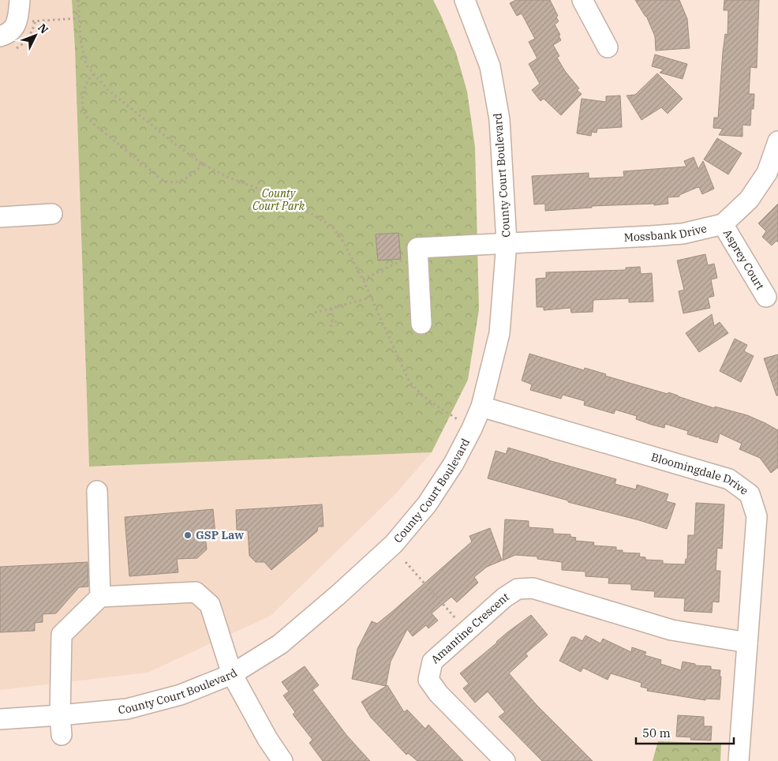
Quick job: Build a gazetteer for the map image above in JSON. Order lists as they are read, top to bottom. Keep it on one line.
{"streets":{"street":["County Court Boulevard","Mossbank Drive","Asprey Court","Bloomingdale Drive","Amantine Crescent"]},"crossings":[["County Court Boulevard","Mossbank Drive"],["County Court Boulevard","Bloomingdale Drive"],["Mossbank Drive","Asprey Court"],["Bloomingdale Drive","Amantine Crescent"]],"parks":["County Court Park"],"places":["GSP Law"],"scale_bar":"50 m","north":"top right"}
